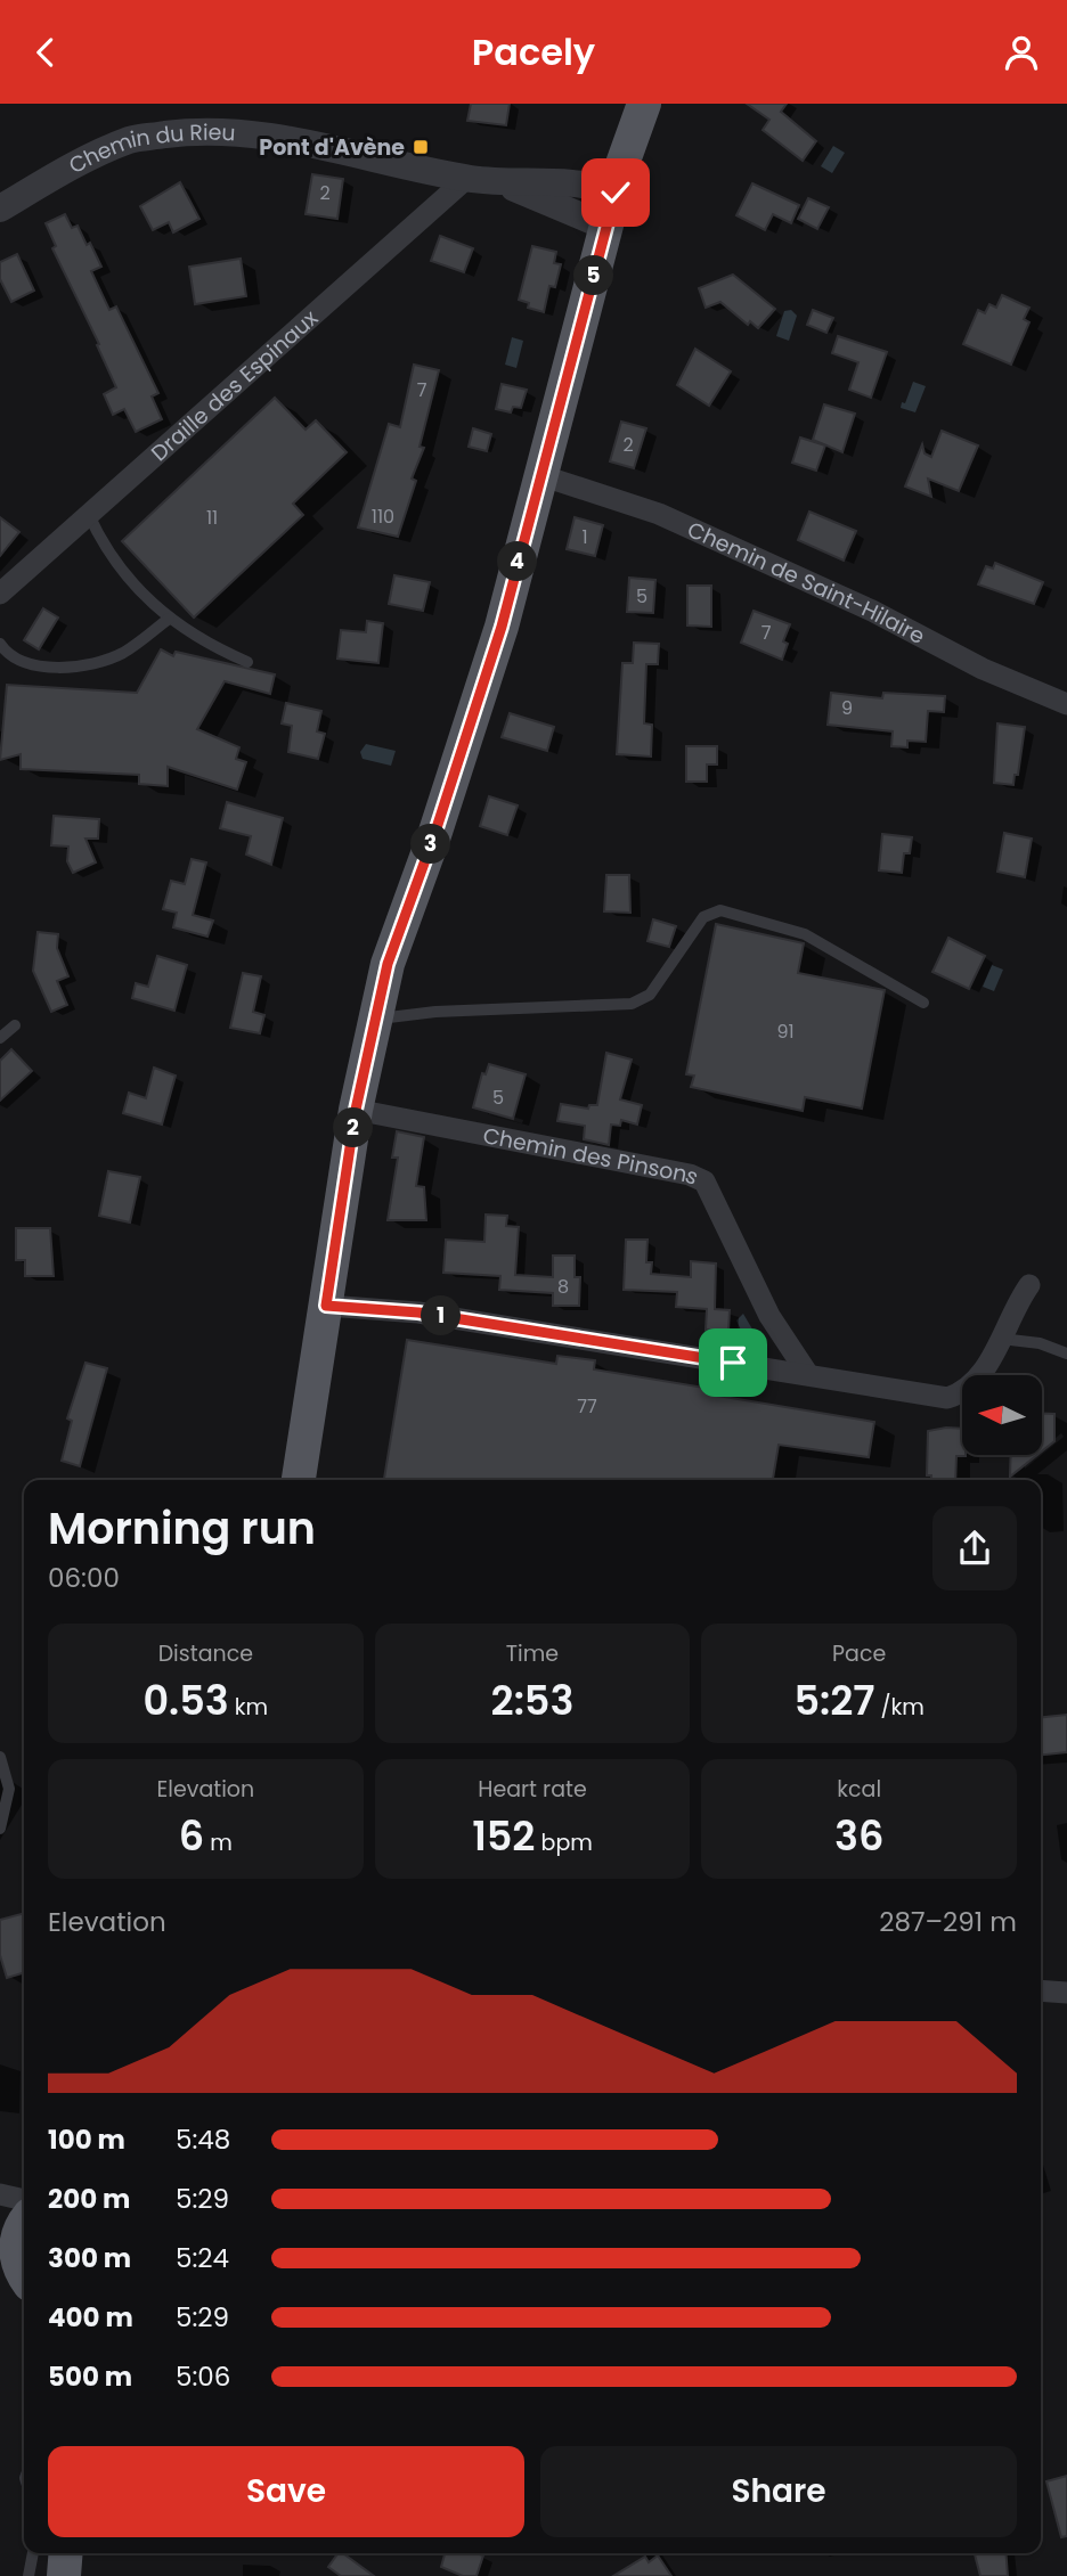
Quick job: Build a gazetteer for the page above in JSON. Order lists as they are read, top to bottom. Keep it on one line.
{"streets":{"street":["Chemin du Rieu","Draille des Espinaux","Chemin de Saint-Hilaire","Chemin des Pinsons"]},"crossings":[["Chemin du Rieu","Draille des Espinaux"]],"places":{"transit":["Pont d'Avène"]},"house_numbers":["2","7","2","110","11","1","5","7","9","91","5","8","77"],"north":"left","page":{"header":"Pacely","pins":["5","4","3","2","1"],"heading":["Morning run","06:00"],"stats":[["Distance","0.53 km"],["Time","2:53"],["Pace","5:27 /km"],["Elevation","6 m"],["Heart rate","152 bpm"],["kcal","36"]],"chart":["Elevation","287–291 m"],"list":[{"name":"100 m","note":"5:48"},{"name":"200 m","note":"5:29"},{"name":"300 m","note":"5:24"},{"name":"400 m","note":"5:29"},{"name":"500 m","note":"5:06"}],"buttons":["Save","Share"]}}
